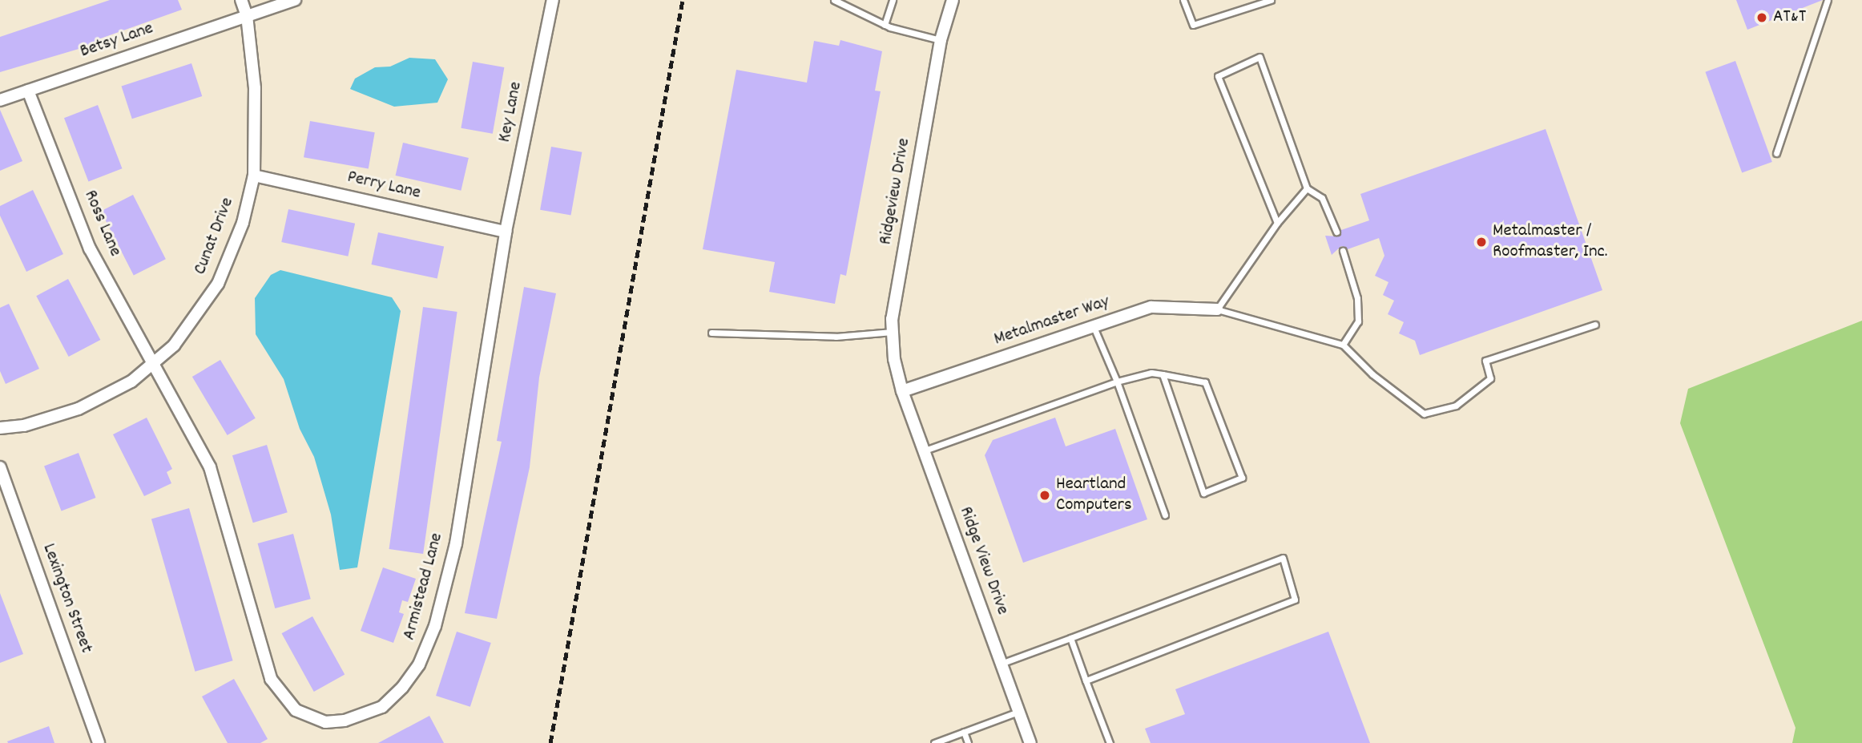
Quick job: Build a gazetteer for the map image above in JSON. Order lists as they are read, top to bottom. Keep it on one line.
{"streets":{"street":["Betsy Lane","Key Lane","Perry Lane","Ridgeview Drive","Ross Lane","Cunat Drive","Metalmaster Way","Ridge View Drive","Armistead Lane","Lexington Street"]},"crossings":[["Betsy Lane","Ross Lane"],["Betsy Lane","Cunat Drive"],["Key Lane","Perry Lane"],["Key Lane","Armistead Lane"],["Perry Lane","Cunat Drive"],["Perry Lane","Armistead Lane"],["Ridgeview Drive","Metalmaster Way"],["Ridgeview Drive","Ridge View Drive"],["Ross Lane","Cunat Drive"],["Ross Lane","Armistead Lane"],["Cunat Drive","Armistead Lane"],["Metalmaster Way","Ridge View Drive"]],"places":["AT&T","Metalmaster / Roofmaster, Inc.","Heartland Computers"]}
